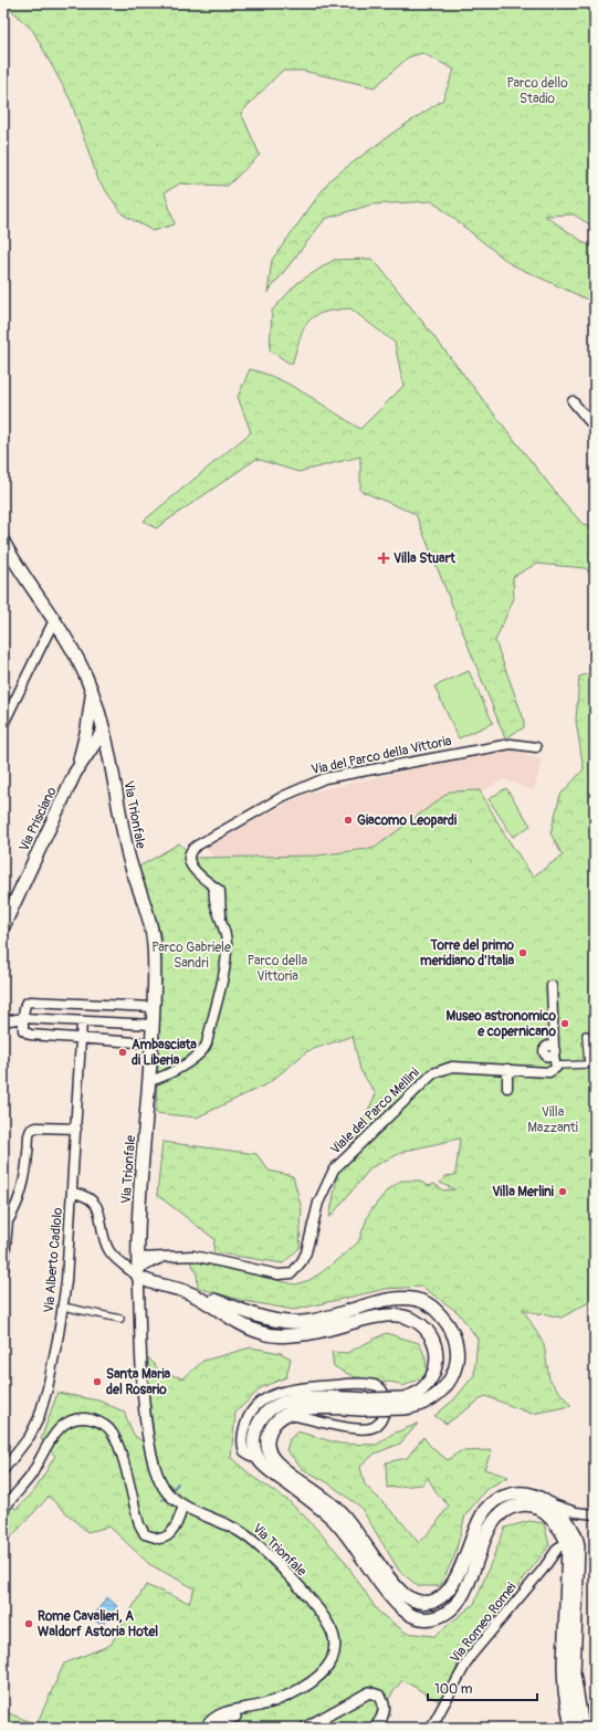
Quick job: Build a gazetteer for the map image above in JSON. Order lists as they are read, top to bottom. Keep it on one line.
{"streets":{"main road":["Via Trionfale","Via Prisciano"],"street":["Via del Parco della Vittoria","Viale del Parco Mellini","Via Alberto Cadlolo","Via Romeo Romei"]},"crossings":[["Via del Parco della Vittoria","Via Trionfale"],["Via Trionfale","Via Prisciano"],["Via Trionfale","Viale del Parco Mellini"]],"parks":["Parco dello Stadio","Parco Gabriele Sandri","Parco della Vittoria","Villa Mazzanti"],"places":{"health":["Villa Stuart"],"other":["Giacomo Leopardi","Torre del primo meridiano d'Italia","Museo astronomico e copernicano","Ambasciata di Liberia","Villa Merlini","Santa Maria del Rosario","Rome Cavalieri, A Waldorf Astoria Hotel"]},"scale_bar":"100 m"}
